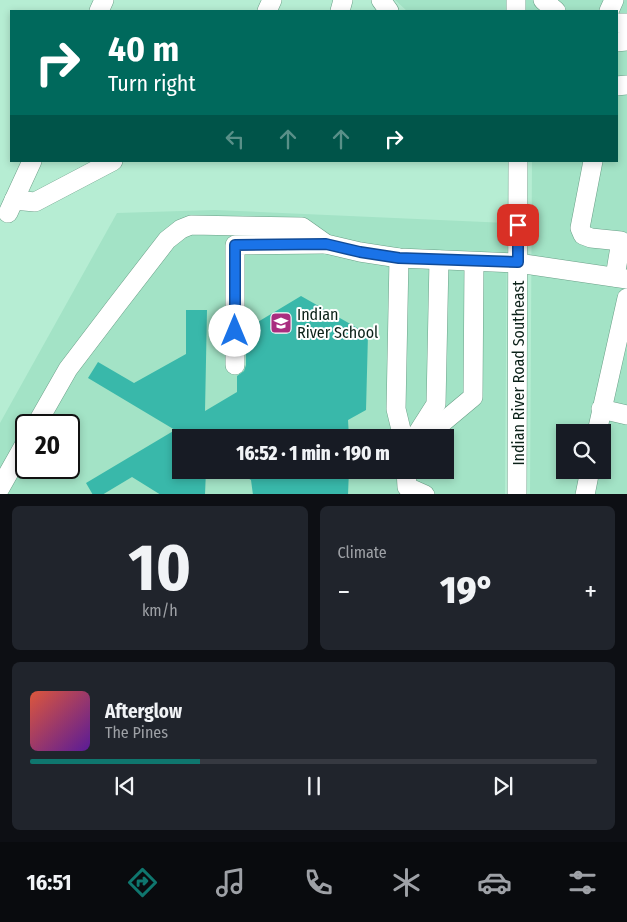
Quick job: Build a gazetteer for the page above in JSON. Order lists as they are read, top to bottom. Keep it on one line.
{"streets":{"street":["Indian River Road Southeast"]},"places":{"school or university":["Indian River School"]},"page":{"turn":["40 m","Turn right"],"limit":"20","trip":"16:52 · 1 min · 190 m","tile":[["10","km/h"],"Climate"],"heat":["−","19°","+"],"song":["Afterglow","The Pines"],"tabs":"16:51"}}
